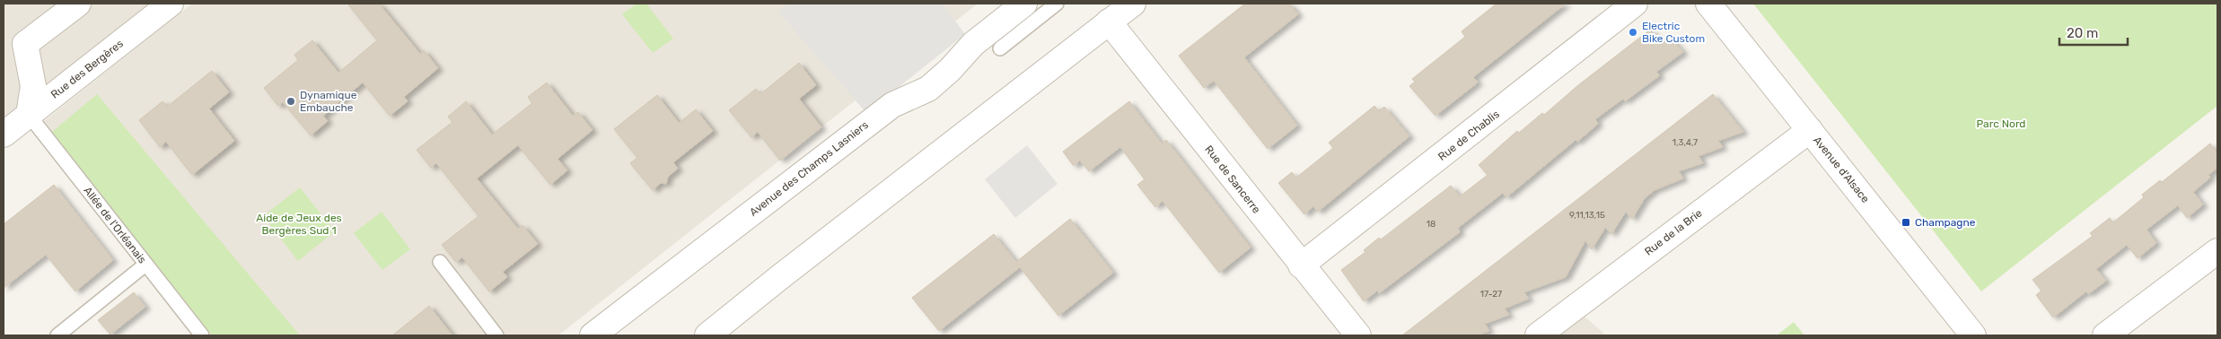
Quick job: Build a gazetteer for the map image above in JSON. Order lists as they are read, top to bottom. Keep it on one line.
{"streets":{"street":["Rue des Bergères","Rue de Chablis","Avenue des Champs Lasniers","Avenue d'Alsace","Rue de Sancerre","Rue de la Brie"],"lane":["Allée de l'Orléanais"]},"crossings":[["Rue des Bergères","Allée de l'Orléanais"],["Rue de Chablis","Rue de Sancerre"],["Avenue d'Alsace","Rue de la Brie"]],"parks":["Parc Nord","Aide de Jeux des Bergères Sud 1"],"places":{"other":["Electric Bike Custom","Dynamique Embauche"],"transit":["Champagne"]},"house_numbers":["1,3,4,7","9,11,13,15","18","17-27"],"scale_bar":"20 m"}
